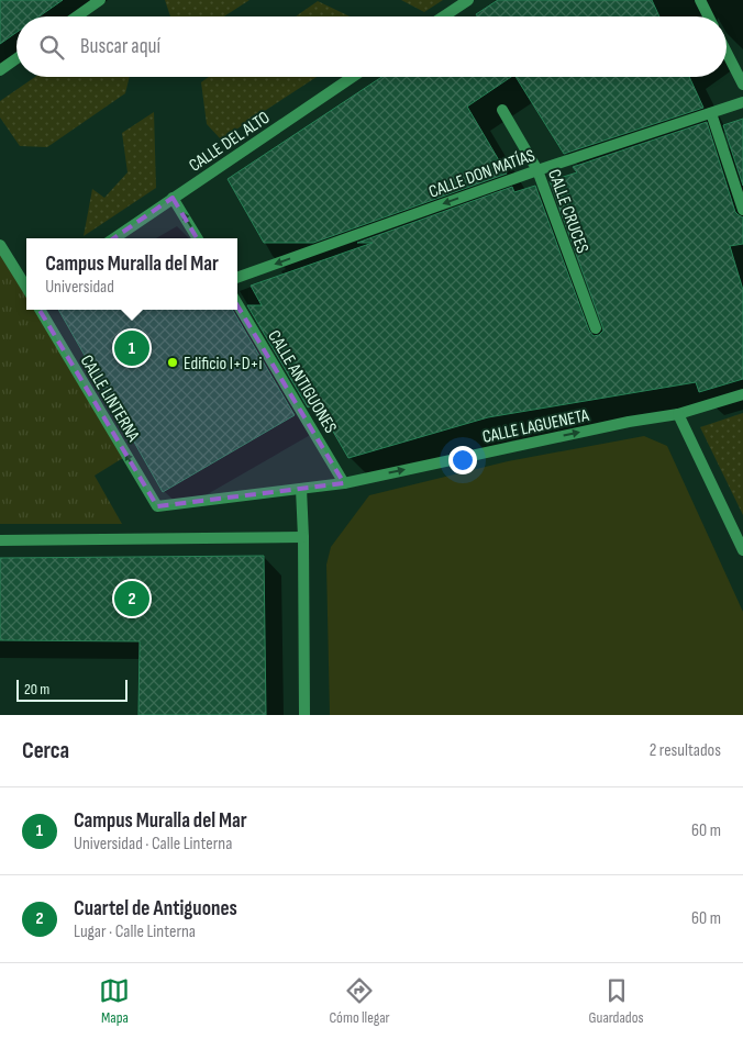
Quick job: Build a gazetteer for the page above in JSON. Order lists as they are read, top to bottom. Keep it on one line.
{"streets":{"street":["CALLE DEL ALTO","CALLE DON MATÍAS","CALLE CRUCES","CALLE ANTIGUONES","CALLE LINTERNA","CALLE LAGUENETA"]},"crossings":[["CALLE DON MATÍAS","CALLE CRUCES"],["CALLE ANTIGUONES","CALLE LAGUENETA"],["CALLE LINTERNA","CALLE LAGUENETA"]],"one_way":["CALLE DON MATÍAS","CALLE LINTERNA","CALLE LAGUENETA"],"places":["Edificio I+D+i"],"scale_bar":"20 m","page":{"search":"Buscar aquí","popup":["Campus Muralla del Mar","Universidad"],"pins":["1","2"],"scale":"20 m","heading":["Cerca","2 resultados"],"list":[{"mark":"1","name":"Campus Muralla del Mar","note":"Universidad · Calle Linterna","value":"60 m"},{"mark":"2","name":"Cuartel de Antiguones","note":"Lugar · Calle Linterna","value":"60 m"}],"nav":["Mapa","Cómo llegar","Guardados"]}}
